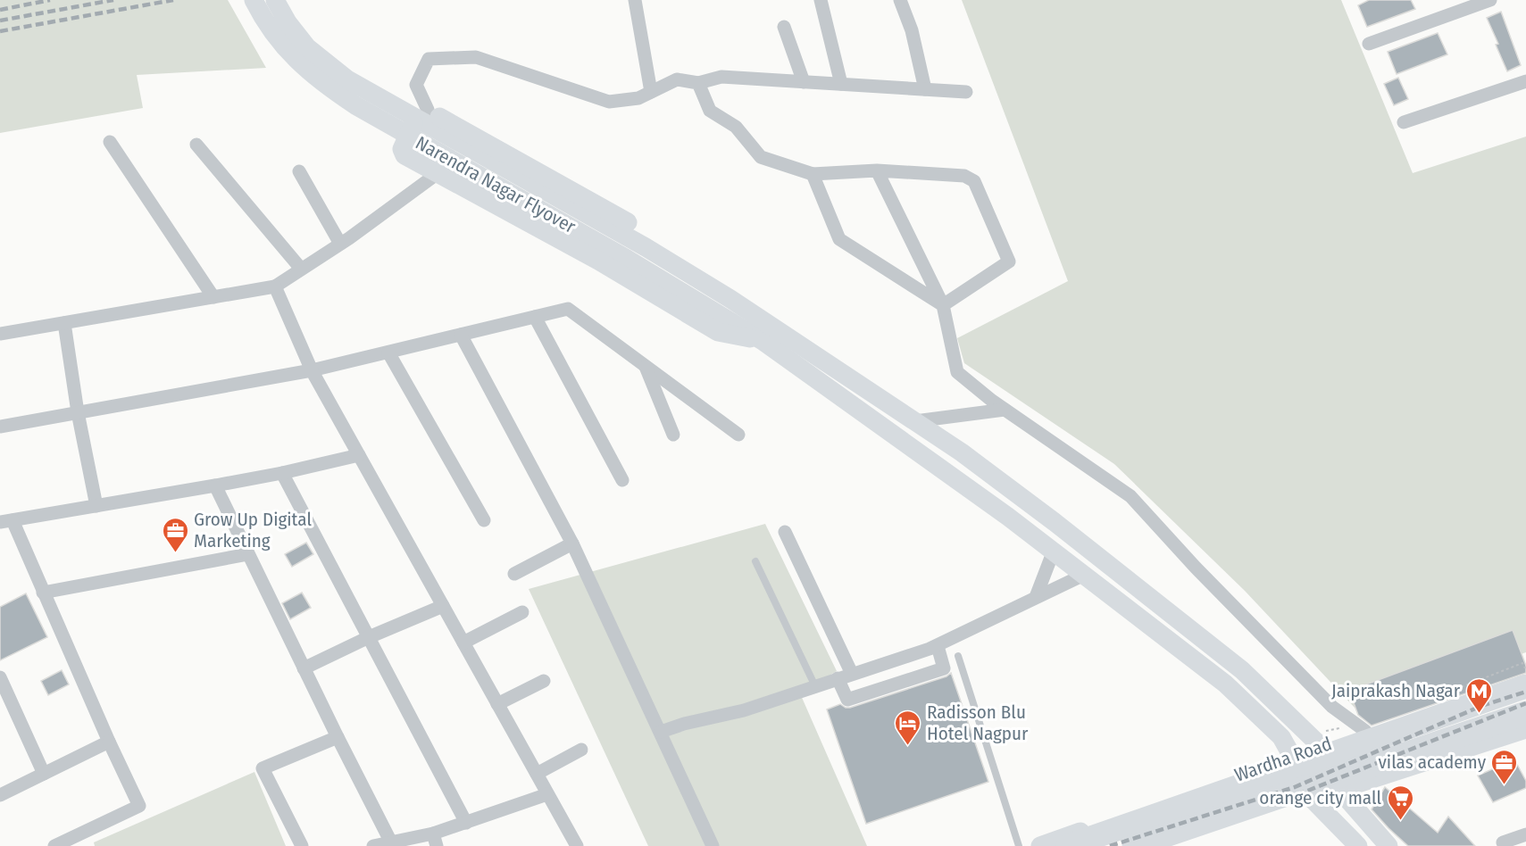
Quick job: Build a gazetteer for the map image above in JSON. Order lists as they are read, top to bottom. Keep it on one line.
{"streets":{"main road":["Narendra Nagar Flyover","Wardha Road"]},"crossings":[["Narendra Nagar Flyover","Wardha Road"]],"places":{"office":["Grow Up Digital Marketing","vilas academy"],"metro station":["Jaiprakash Nagar"],"hotel":["Radisson Blu Hotel Nagpur"],"supermarket":["orange city mall"]}}
